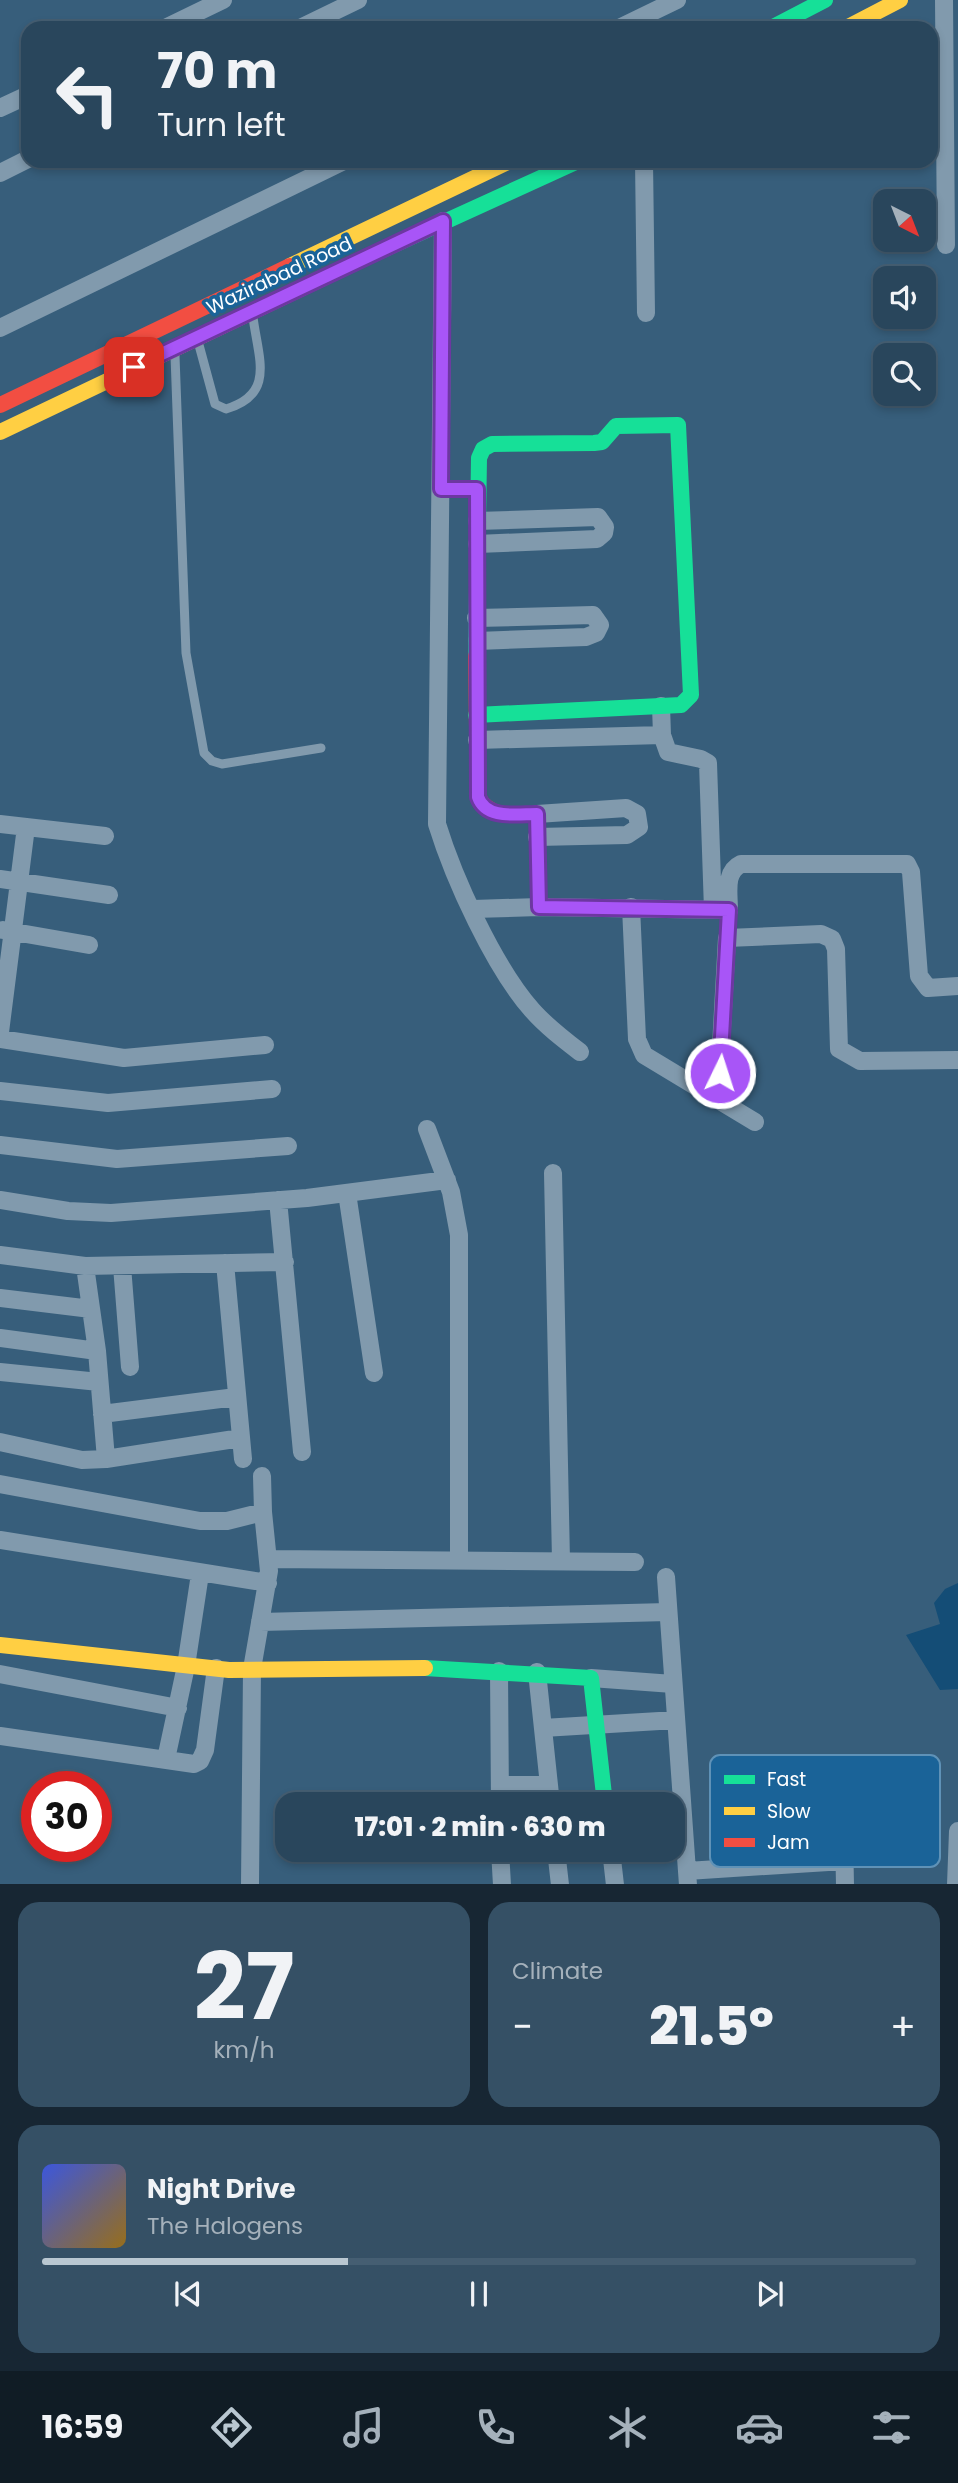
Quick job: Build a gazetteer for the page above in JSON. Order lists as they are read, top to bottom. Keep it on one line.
{"streets":{"main road":["Wazirabad Road"]},"legend":["Fast","Slow","Jam"],"north":"bottom right","page":{"turn":["70 m","Turn left"],"limit":"30","trip":"17:01 · 2 min · 630 m","tile":[["27","km/h"],"Climate"],"heat":["−","21.5°","+"],"song":["Night Drive","The Halogens"],"tabs":"16:59"}}
